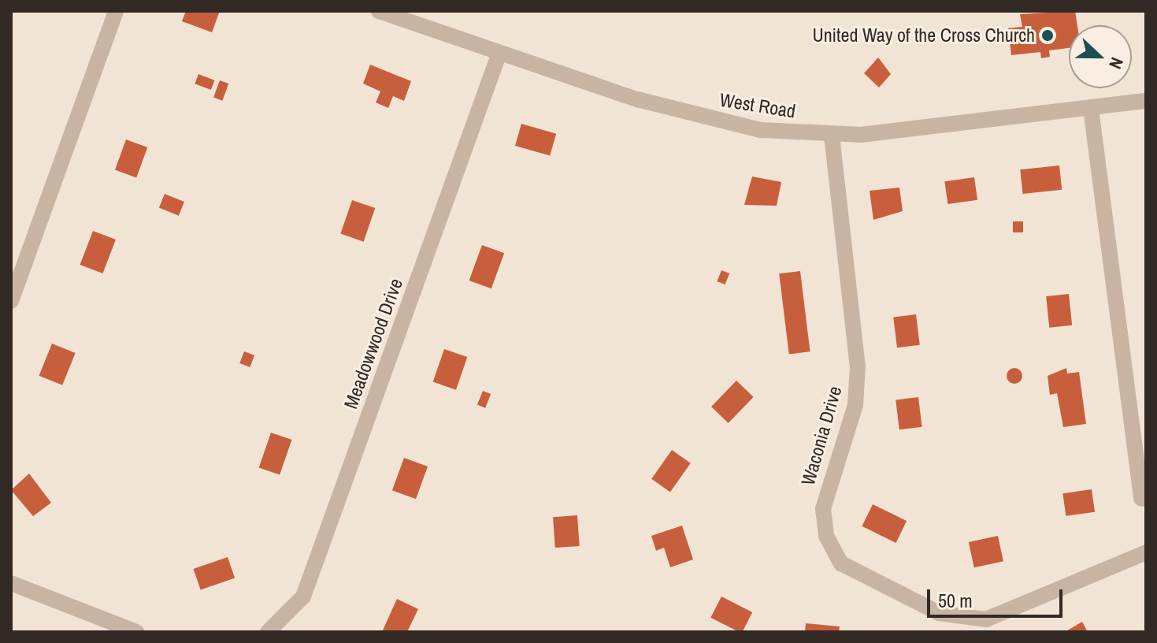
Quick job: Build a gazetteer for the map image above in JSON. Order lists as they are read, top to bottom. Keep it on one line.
{"streets":{"street":["West Road","Meadowwood Drive","Waconia Drive"]},"crossings":[["West Road","Meadowwood Drive"],["West Road","Waconia Drive"]],"places":["United Way of the Cross Church"],"scale_bar":"50 m","north":"right"}
